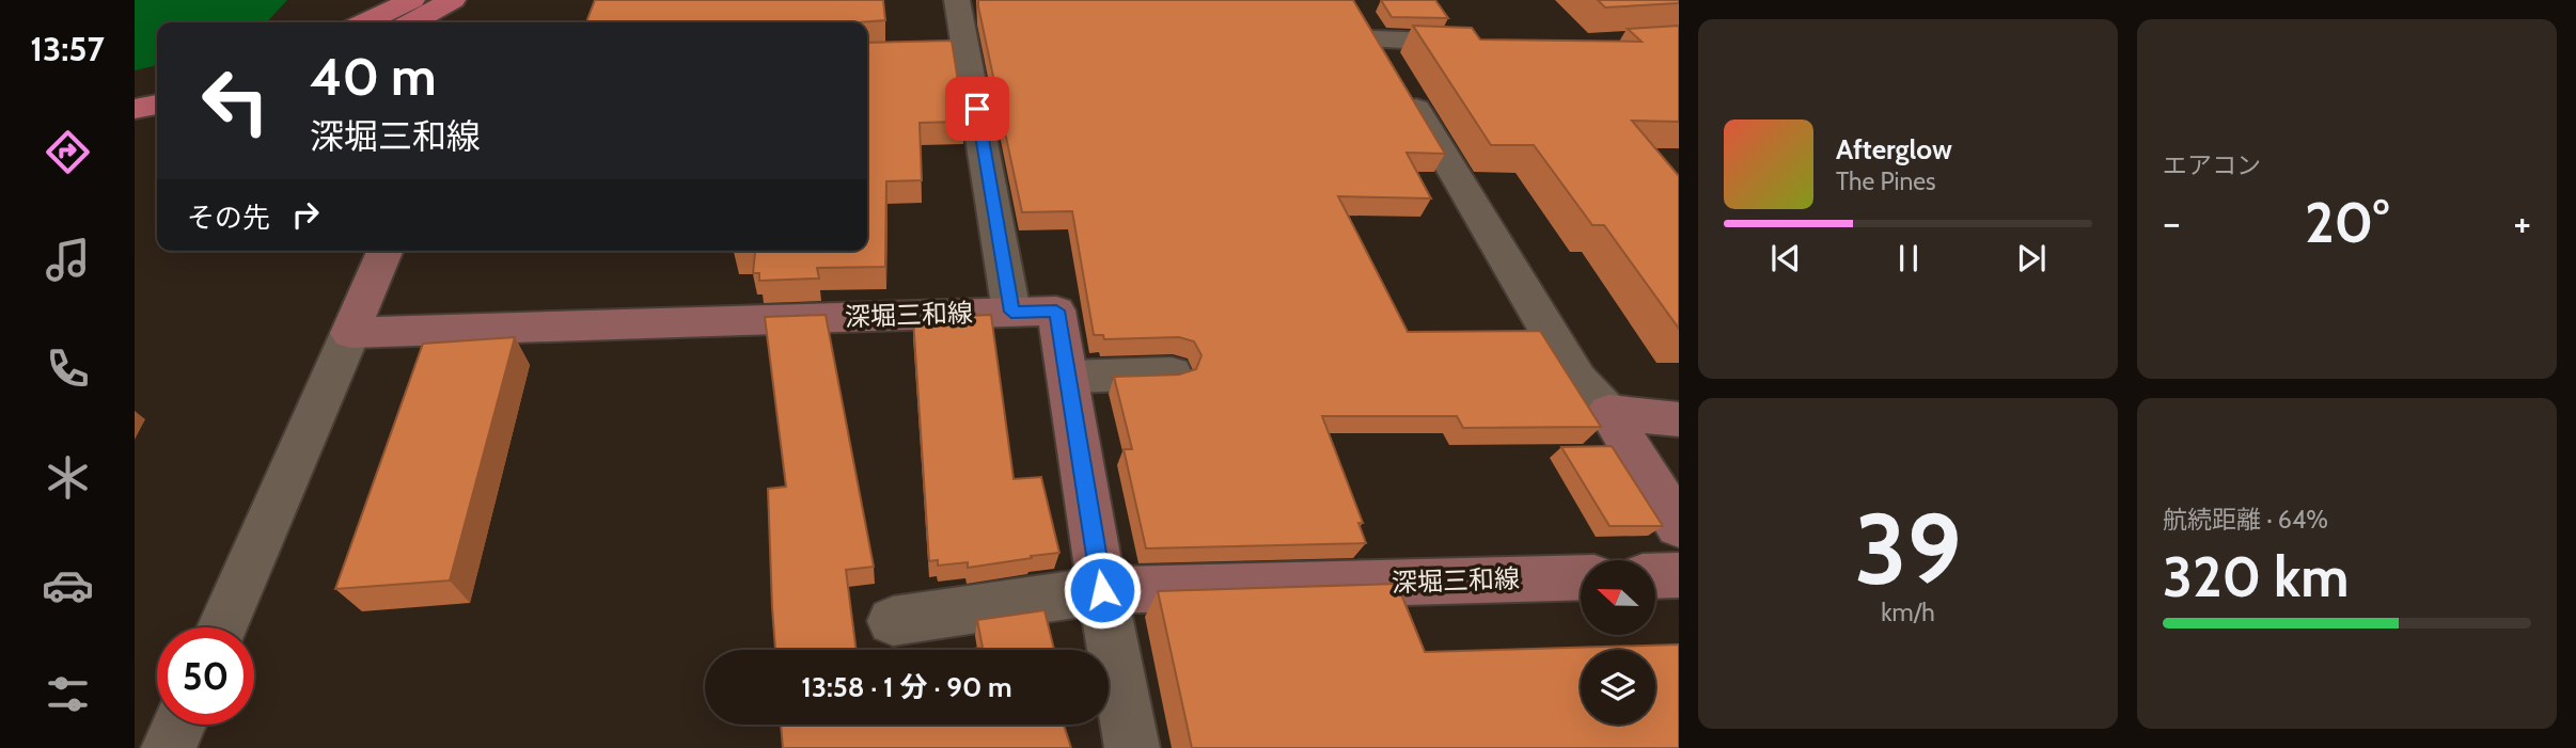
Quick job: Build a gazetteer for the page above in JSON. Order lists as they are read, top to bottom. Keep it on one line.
{"streets":{"main road":["深堀三和線"]},"north":"left","page":{"tabs":"13:57","tile":["エアコン",["39","km/h"],["航続距離 · 64%","320 km"]],"turn":["40 m","深堀三和線"],"song":["Afterglow","The Pines"],"then":"その先","heat":["−","20°","+"],"limit":"50","trip":"13:58 · 1 分 · 90 m"}}
